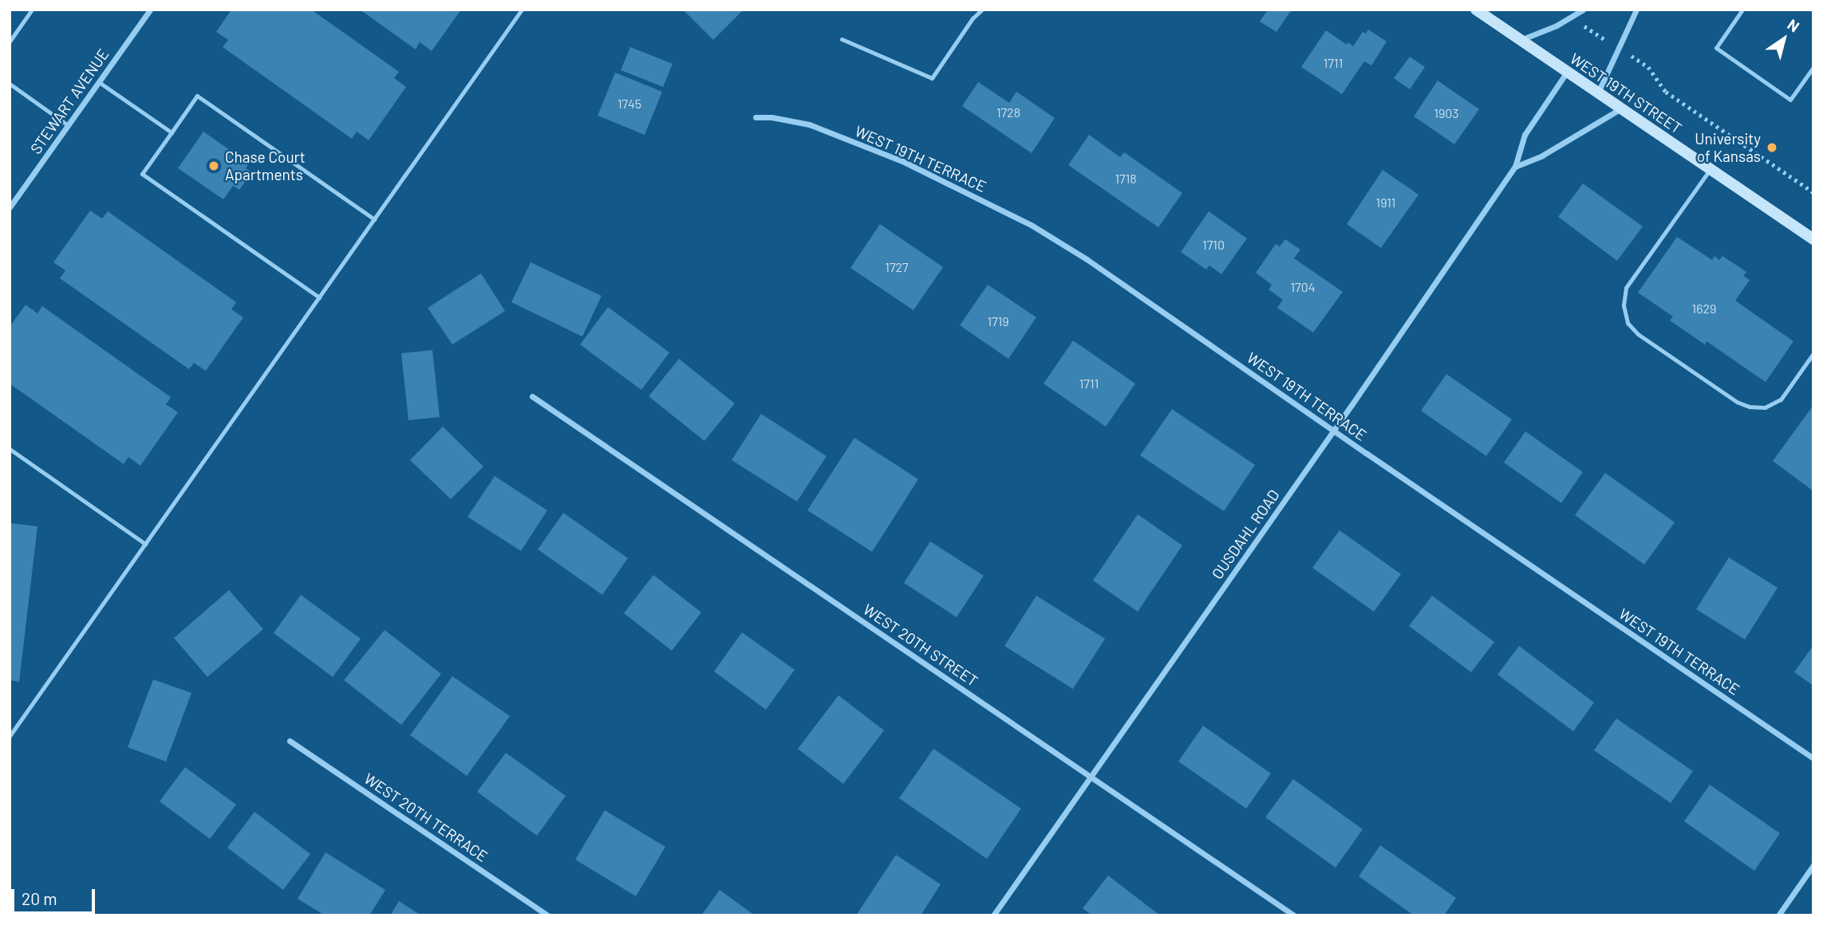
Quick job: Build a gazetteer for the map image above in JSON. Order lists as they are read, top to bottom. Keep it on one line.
{"streets":{"main road":["WEST 19TH STREET"],"street":["STEWART AVENUE","WEST 19TH TERRACE","OUSDAHL ROAD","WEST 20TH STREET","WEST 20TH TERRACE"]},"crossings":[["WEST 19TH STREET","OUSDAHL ROAD"],["WEST 19TH TERRACE","OUSDAHL ROAD"],["OUSDAHL ROAD","WEST 20TH STREET"]],"places":["University of Kansas","Chase Court Apartments"],"house_numbers":["1711","1745","1728","1903","1718","1911","1710","1727","1704","1629","1719","1711"],"scale_bar":"20 m","north":"top right"}
